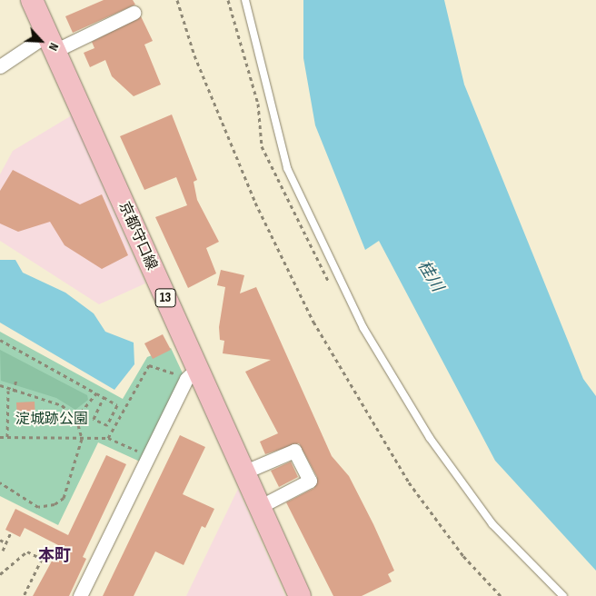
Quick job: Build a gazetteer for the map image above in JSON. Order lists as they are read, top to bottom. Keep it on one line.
{"streets":{"main road":["京都守口線","13"]},"districts":["本町"],"water":["桂川"],"parks":["淀城跡公園"],"north":"bottom right"}
